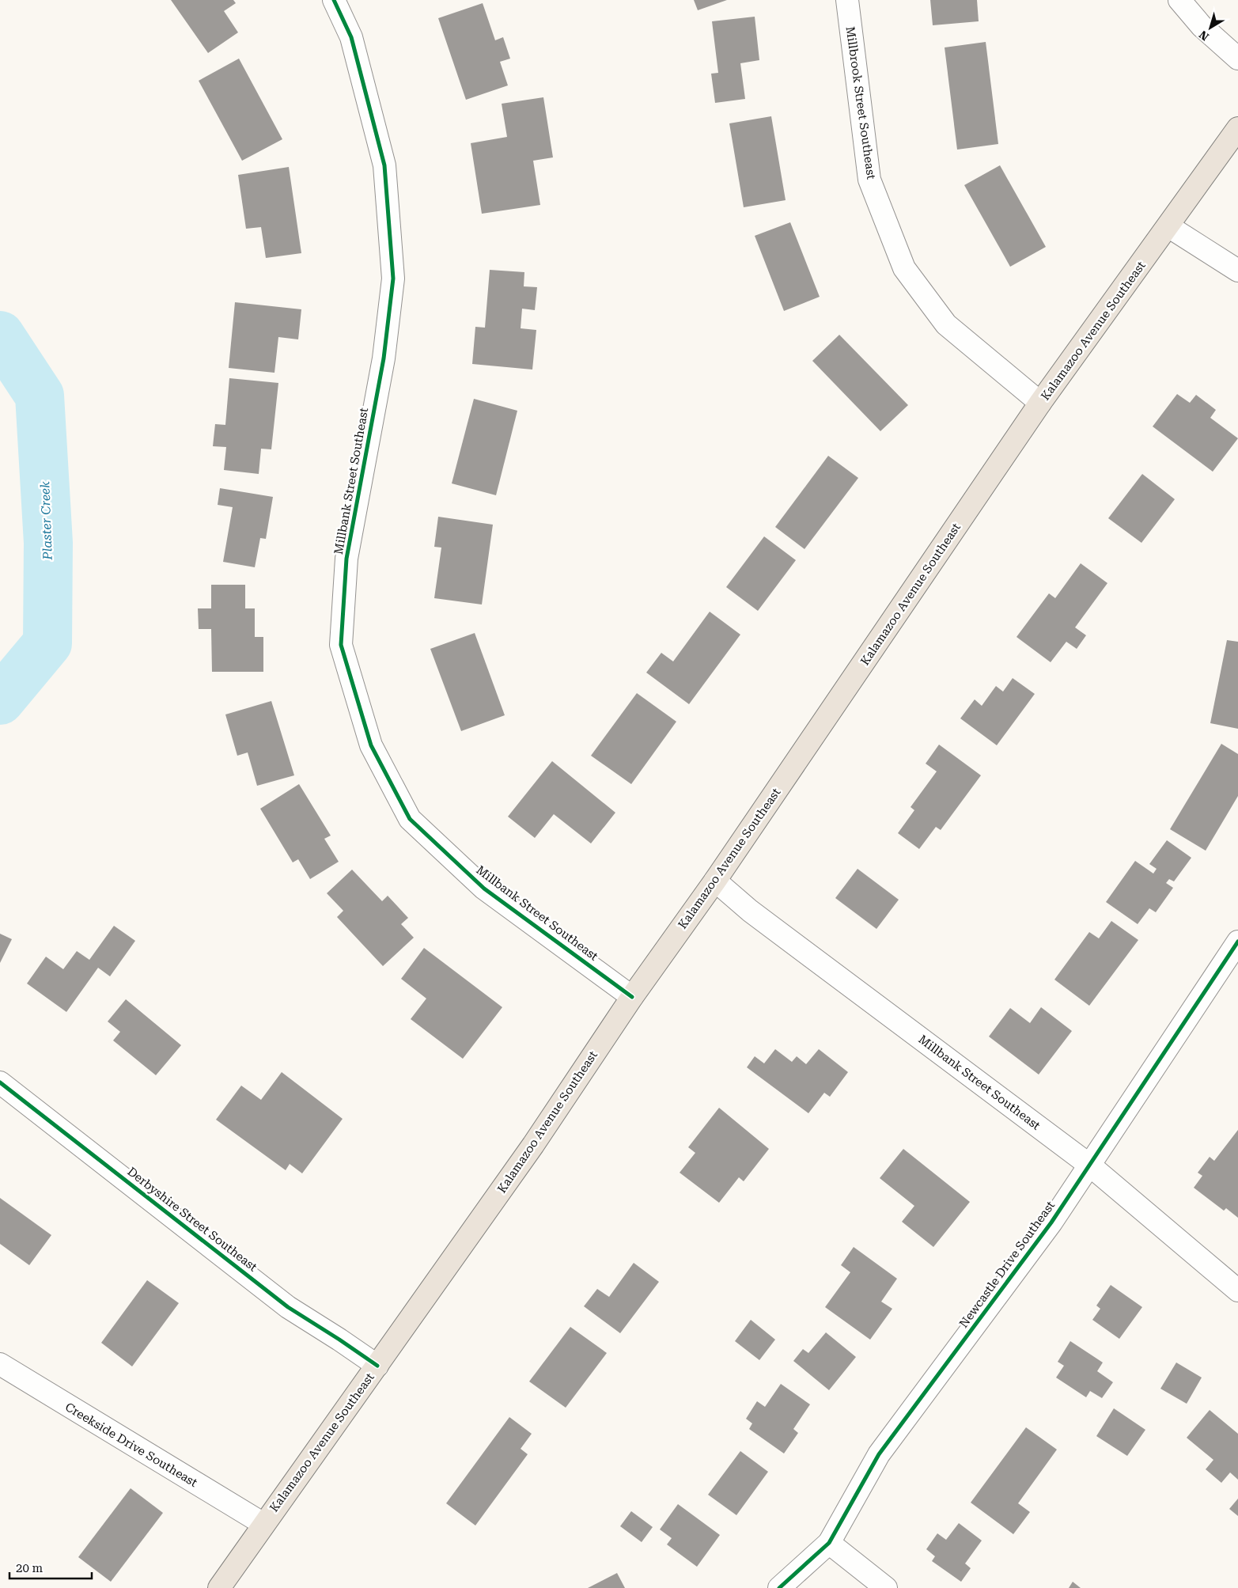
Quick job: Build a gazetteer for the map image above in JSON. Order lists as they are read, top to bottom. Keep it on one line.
{"streets":{"main road":["Kalamazoo Avenue Southeast"],"street":["Millbrook Street Southeast","Millbank Street Southeast","Derbyshire Street Southeast","Newcastle Drive Southeast","Creekside Drive Southeast"]},"crossings":[["Millbrook Street Southeast","Kalamazoo Avenue Southeast"],["Kalamazoo Avenue Southeast","Millbank Street Southeast"],["Kalamazoo Avenue Southeast","Derbyshire Street Southeast"],["Kalamazoo Avenue Southeast","Creekside Drive Southeast"],["Millbank Street Southeast","Newcastle Drive Southeast"]],"water":["Plaster Creek"],"scale_bar":"20 m","north":"bottom left"}
